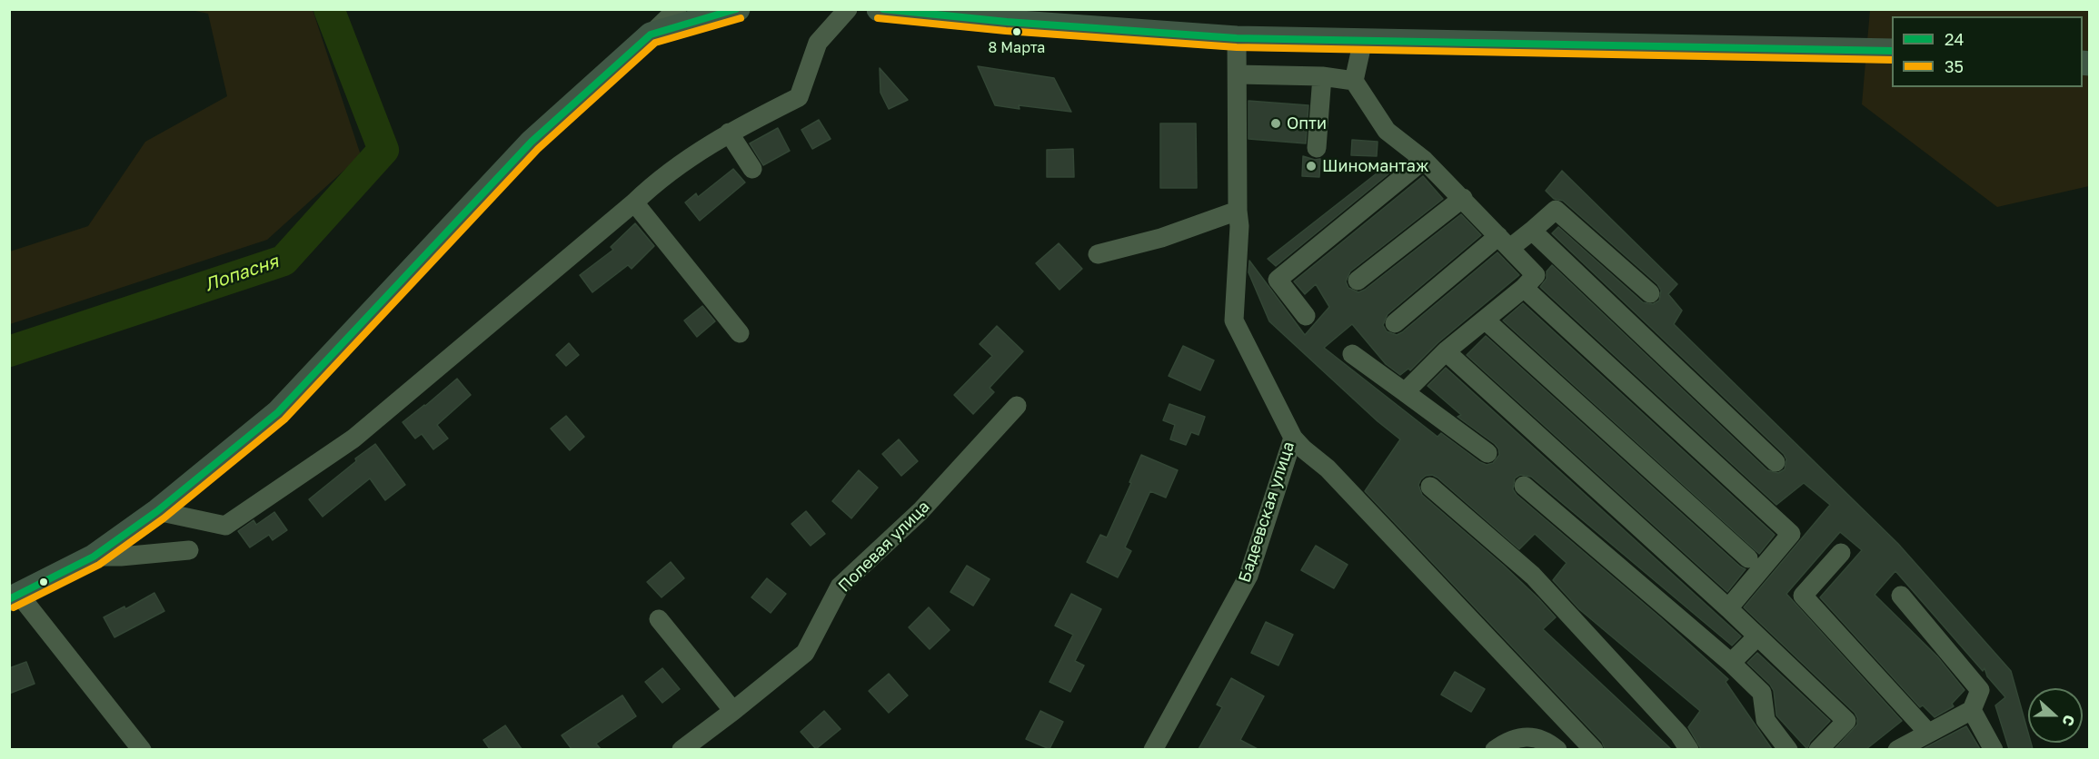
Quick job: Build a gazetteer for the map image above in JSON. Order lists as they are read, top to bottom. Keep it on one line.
{"streets":{"street":["Бадеевская улица","Полевая улица"]},"water":["Лопасня"],"places":["8 Марта","Опти","Шиномантаж"],"lines":["transit line 24","transit line 35"],"legend":["24","35"],"north":"right"}
